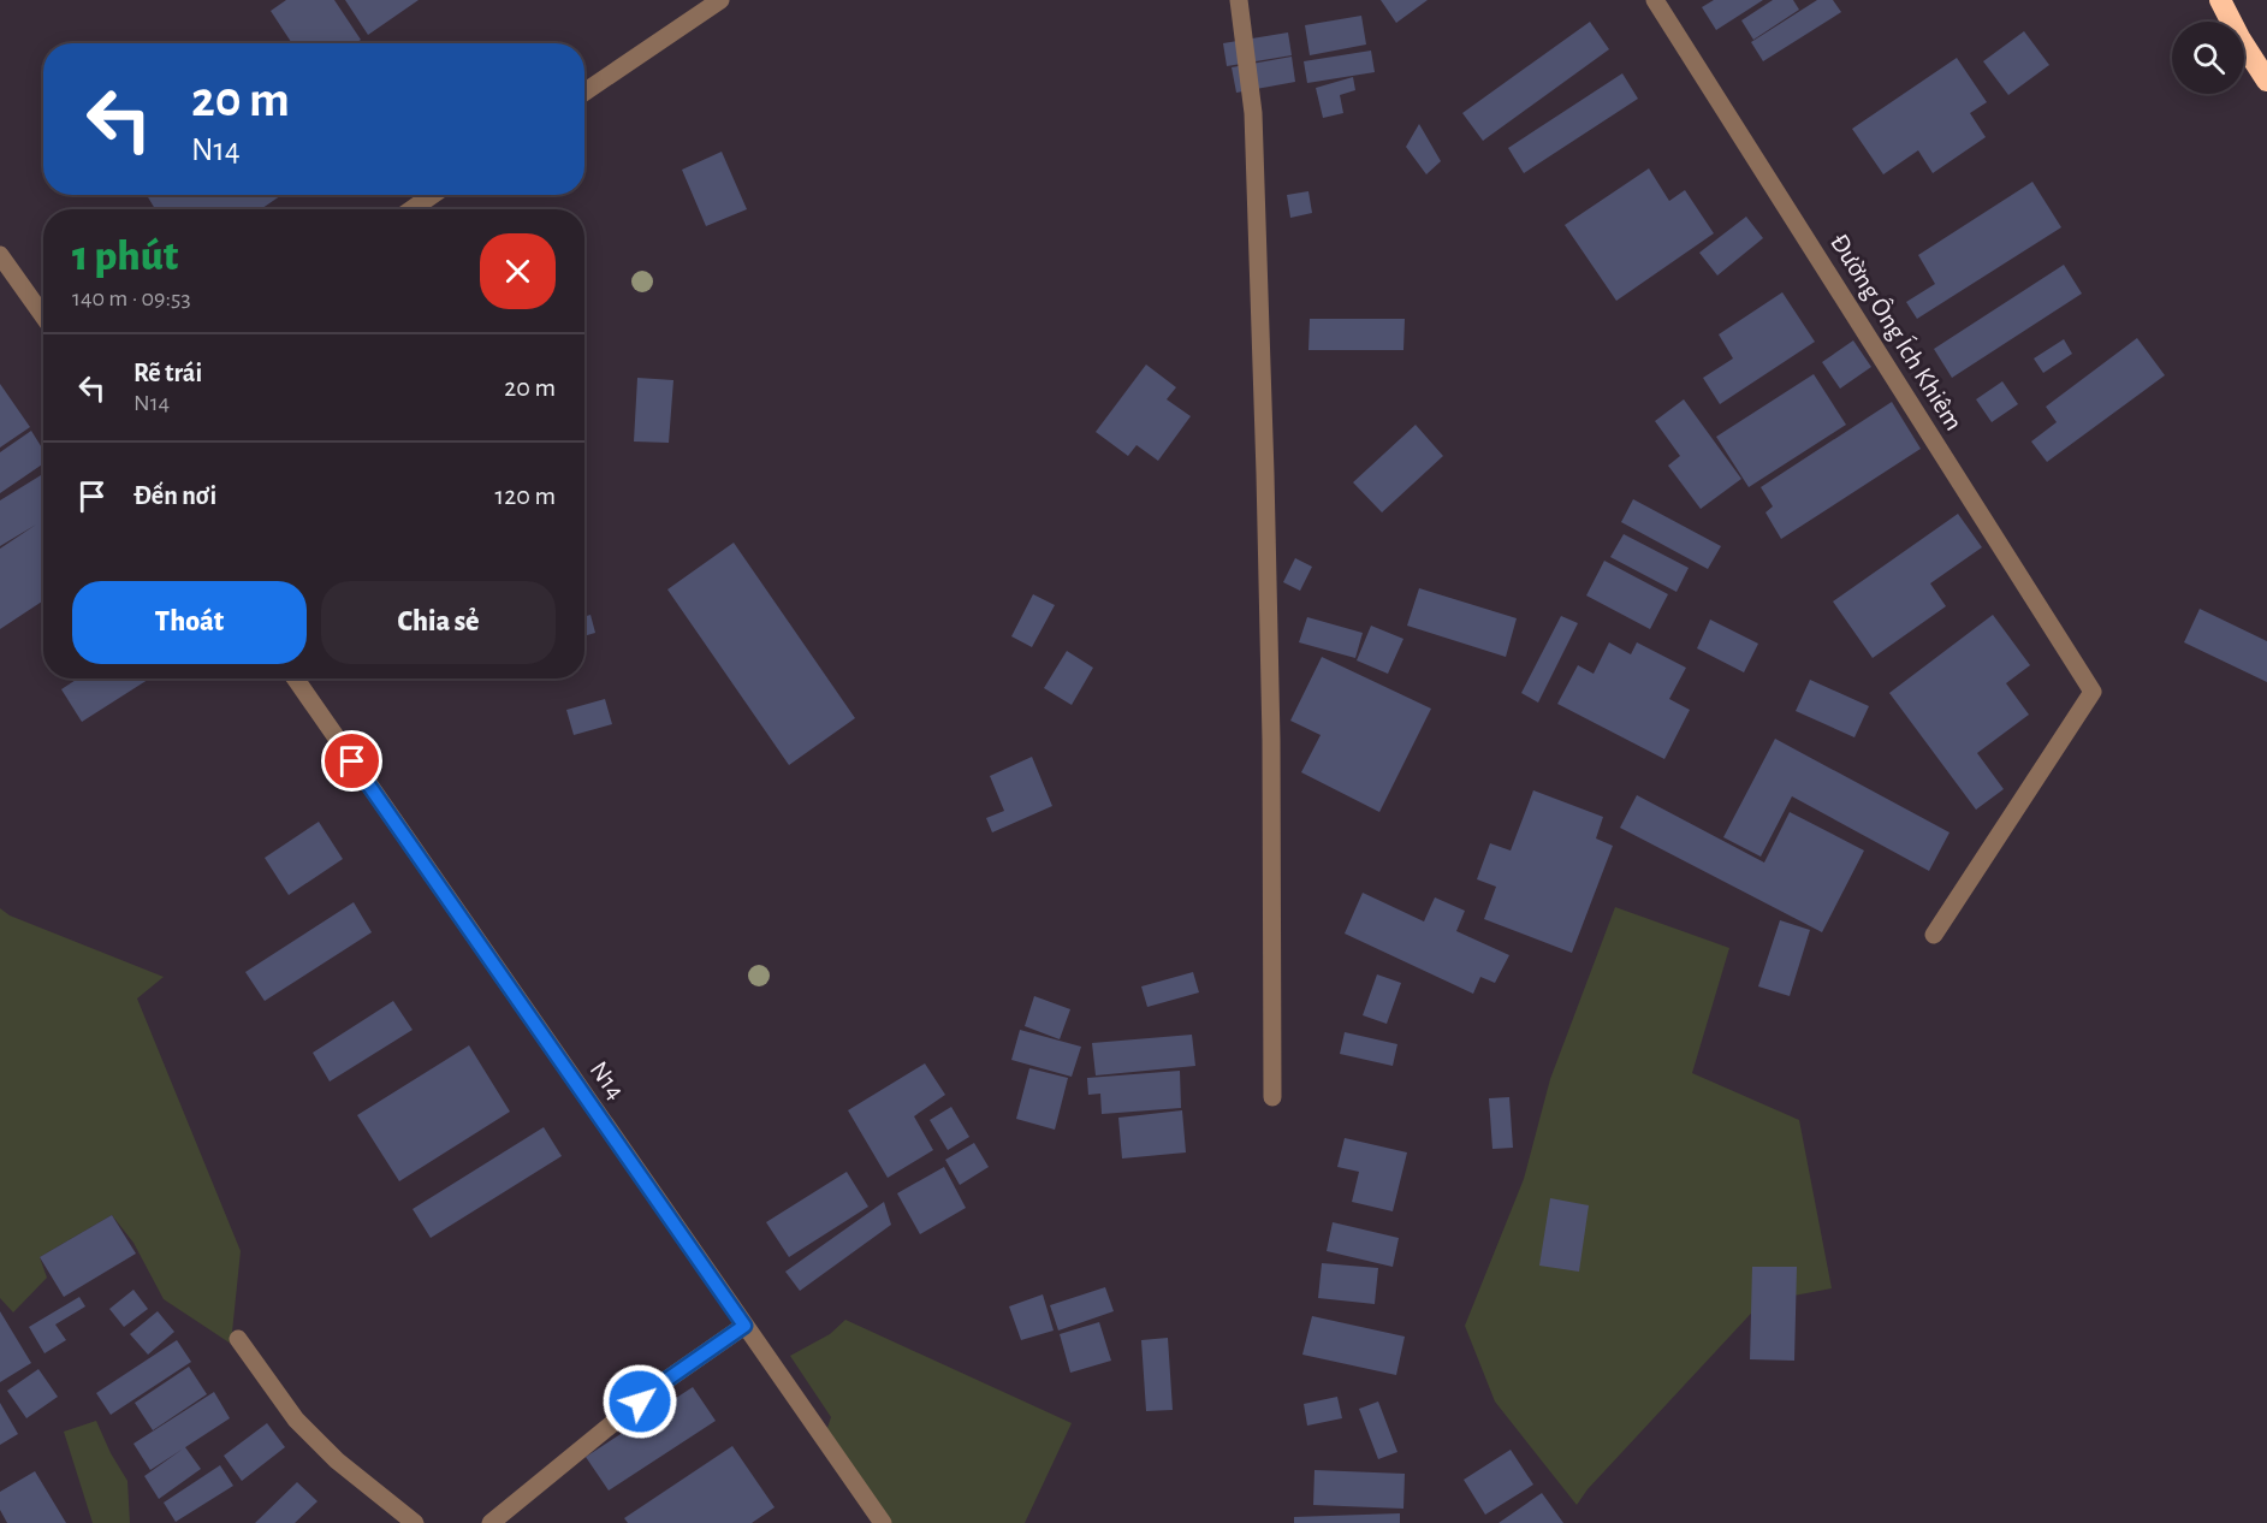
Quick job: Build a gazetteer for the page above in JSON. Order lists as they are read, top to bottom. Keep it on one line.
{"streets":{"street":["Đường Ông Ích Khiêm","N14"]},"page":{"turn":["20 m","N14"],"heading":["1 phút","140 m · 09:53"],"list":[{"name":"Rẽ trái","note":"N14","value":"20 m"},{"name":"Đến nơi","value":"120 m"}],"buttons":["Thoát","Chia sẻ"]}}
